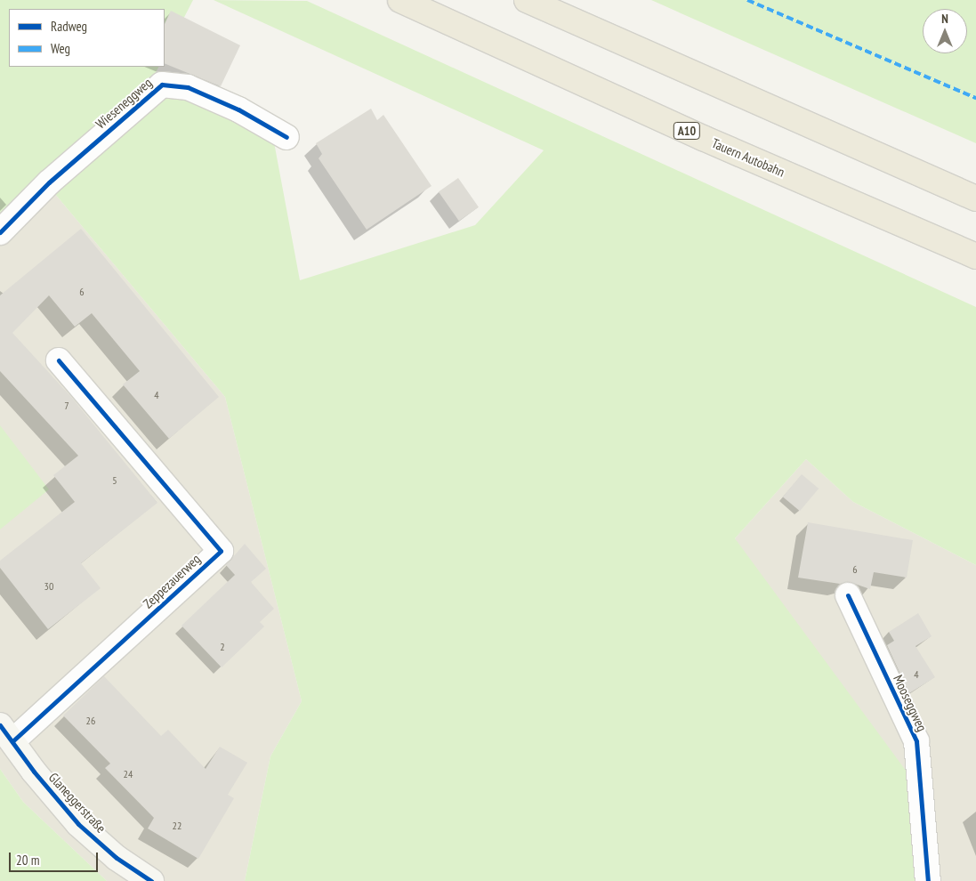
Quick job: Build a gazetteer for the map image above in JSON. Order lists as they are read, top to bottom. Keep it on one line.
{"streets":{"highway":["A10","Tauern Autobahn"],"street":["Wieseneggweg","Zeppezauerweg","Mooseggweg","Glaneggerstraße"]},"crossings":[["Zeppezauerweg","Glaneggerstraße"]],"house_numbers":["6","4","7","5","6","30","2","4","26","24","22"],"legend":["Radweg","Weg"],"scale_bar":"20 m","north":"top"}
